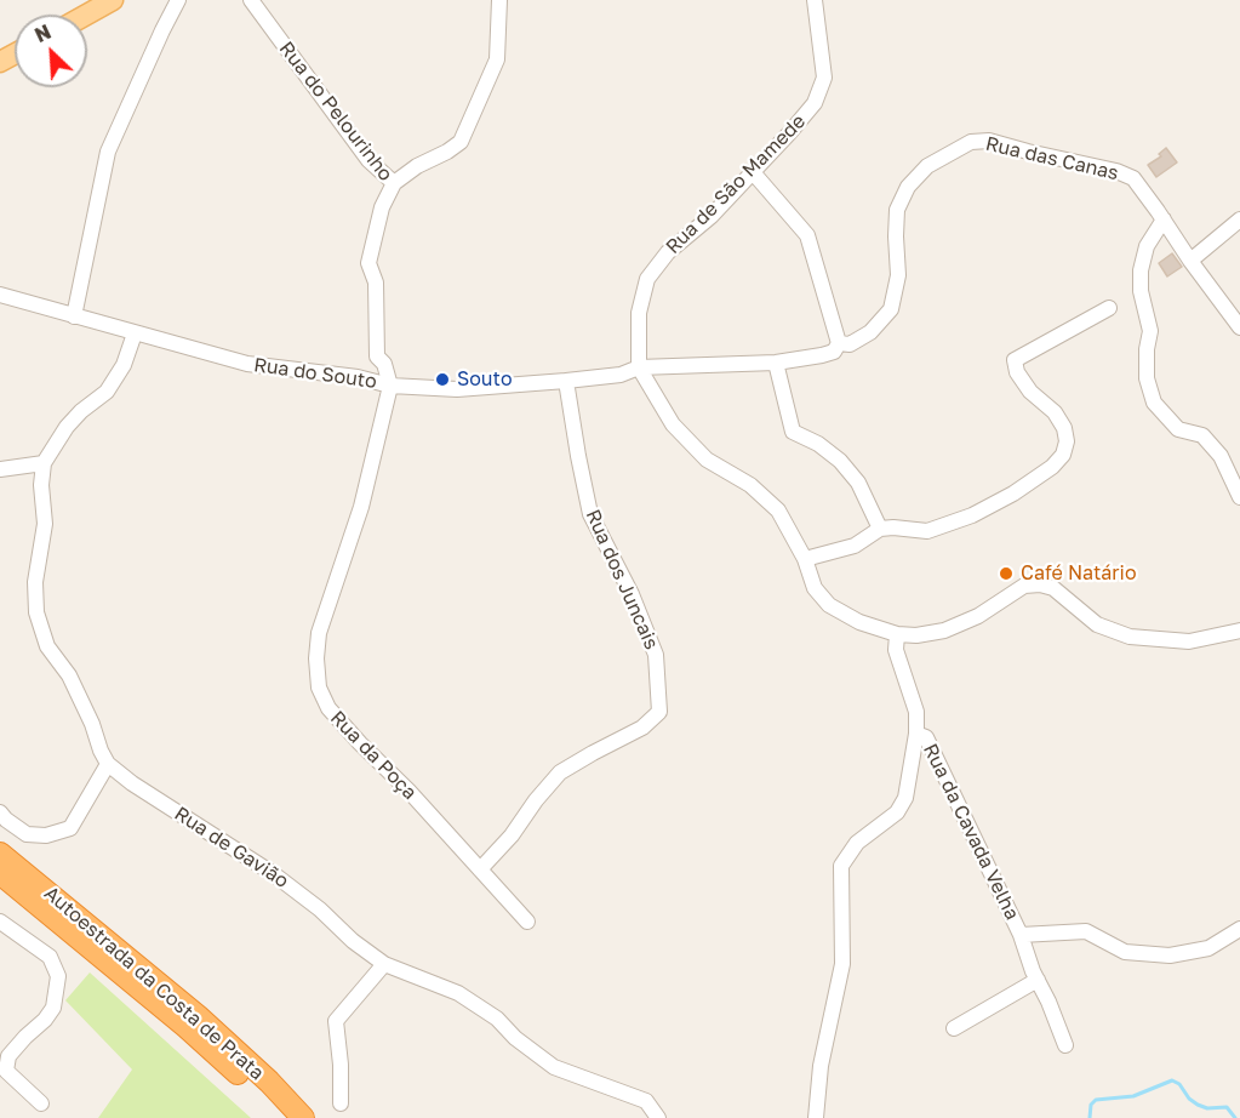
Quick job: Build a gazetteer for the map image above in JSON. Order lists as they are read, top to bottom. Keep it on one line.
{"streets":{"highway":["Autoestrada da Costa de Prata"],"street":["Rua do Pelourinho","Rua das Canas","Rua de São Mamede","Rua do Souto","Rua dos Juncais","Rua da Poça","Rua da Cavada Velha","Rua de Gavião"]},"crossings":[["Rua do Pelourinho","Rua do Souto"],["Rua do Pelourinho","Rua da Poça"],["Rua das Canas","Rua do Souto"],["Rua de São Mamede","Rua do Souto"],["Rua do Souto","Rua dos Juncais"],["Rua do Souto","Rua da Poça"],["Rua dos Juncais","Rua da Poça"]],"places":["Souto","Café Natário"],"north":"top left"}
